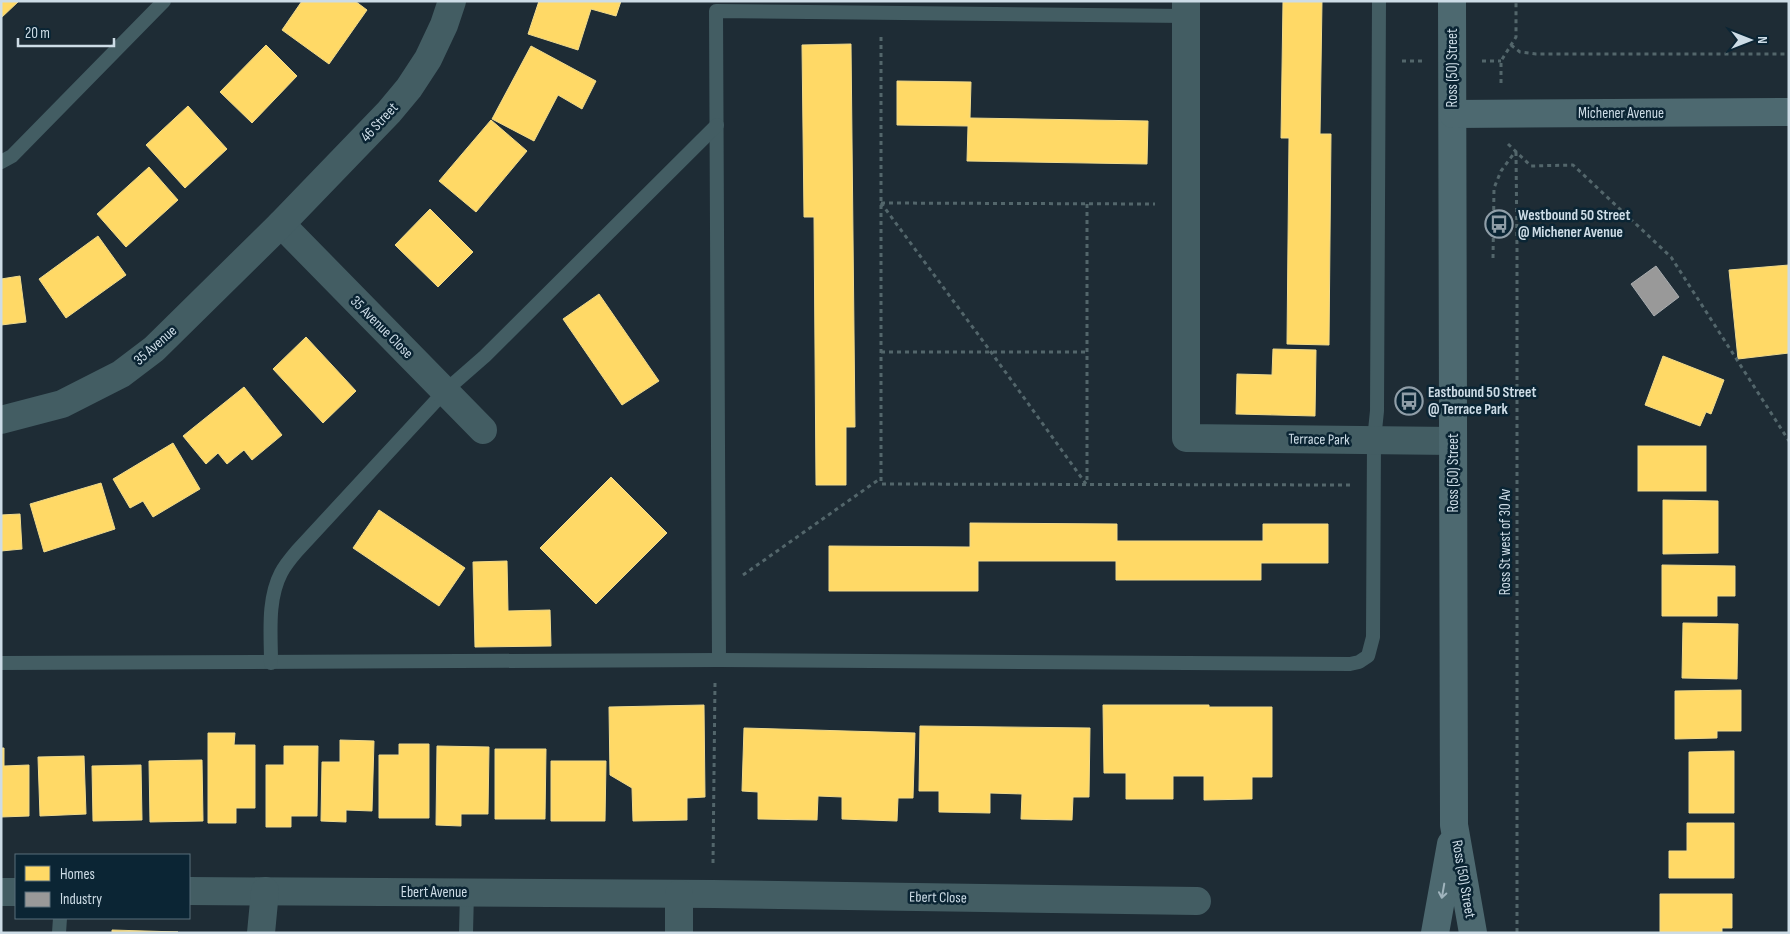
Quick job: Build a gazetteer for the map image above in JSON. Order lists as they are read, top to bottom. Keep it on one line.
{"streets":{"main road":["Ross (50) Street","Michener Avenue"],"street":["46 Street","35 Avenue Close","35 Avenue","Terrace Park","Ebert Avenue","Ebert Close"],"path":["Ross St west of 30 Av"]},"crossings":[["Ross (50) Street","Michener Avenue"],["Ross (50) Street","Terrace Park"],["46 Street","35 Avenue Close"],["46 Street","35 Avenue"],["35 Avenue Close","35 Avenue"],["Ebert Avenue","Ebert Close"]],"places":{"bus stop":["Westbound 50 Street @ Michener Avenue","Eastbound 50 Street @ Terrace Park"]},"legend":["Homes","Industry"],"scale_bar":"20 m","north":"right"}
